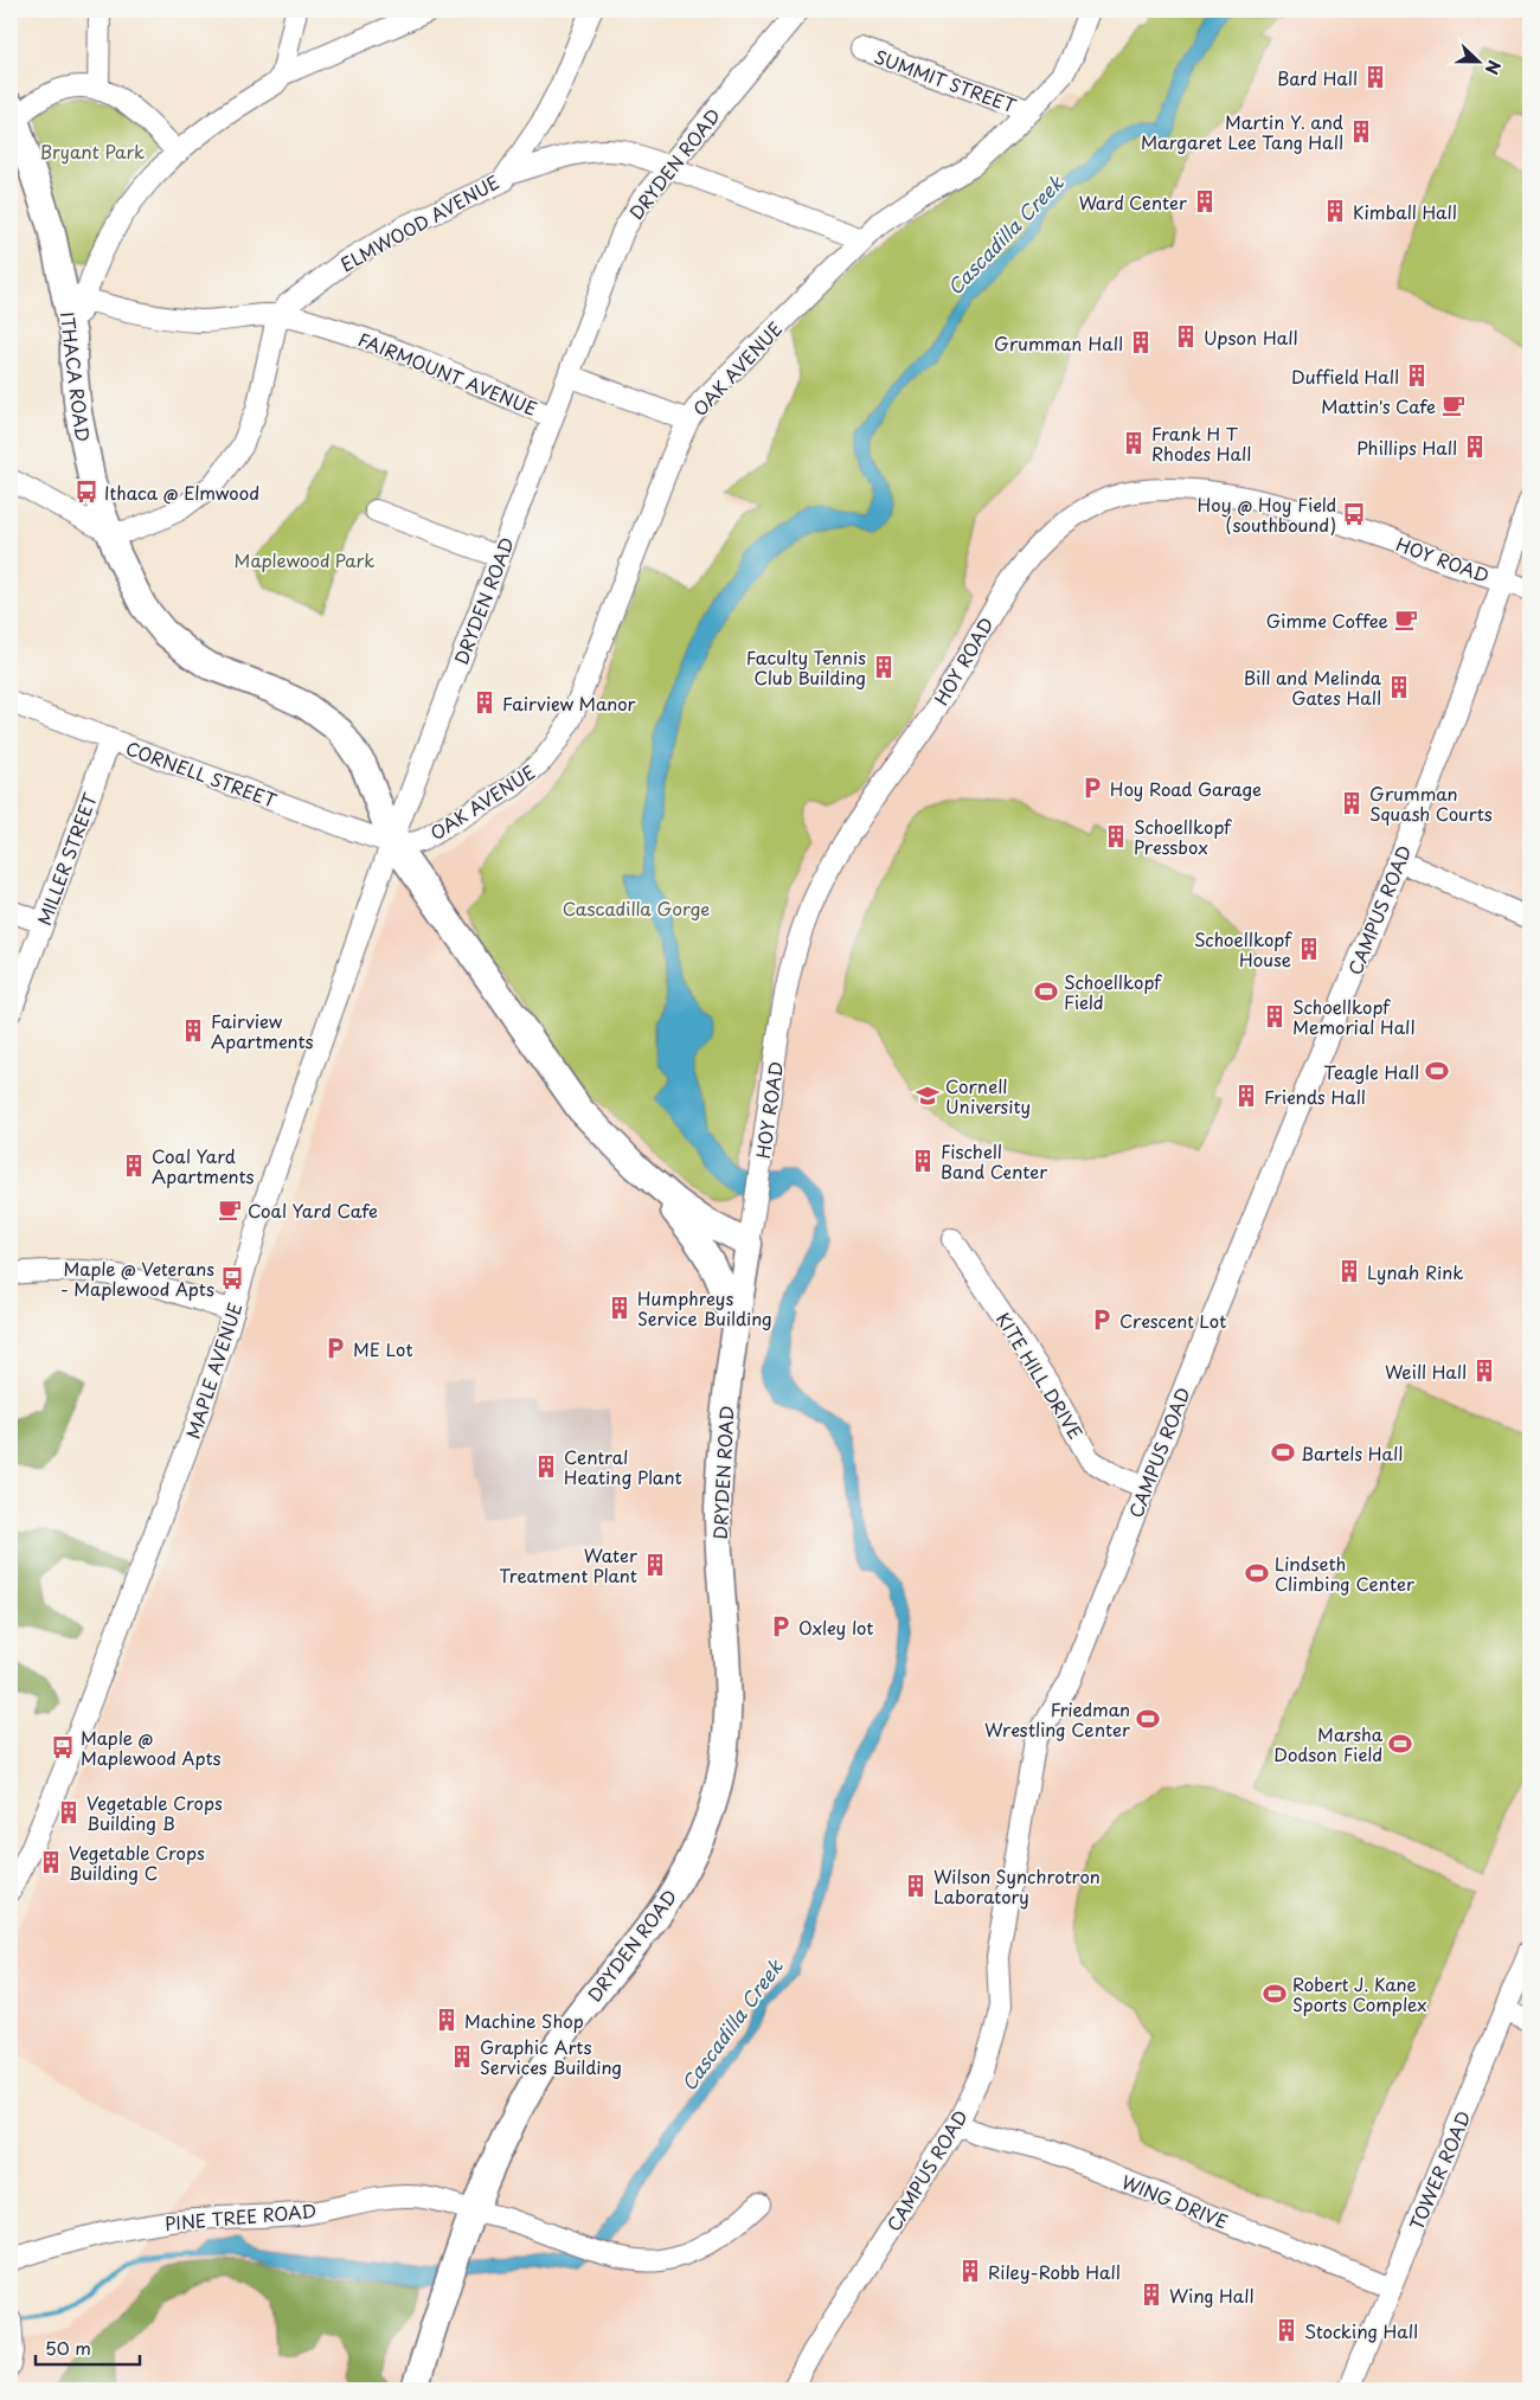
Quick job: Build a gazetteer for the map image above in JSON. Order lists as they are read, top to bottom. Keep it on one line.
{"streets":{"main road":["DRYDEN ROAD","ITHACA ROAD"],"street":["SUMMIT STREET","ELMWOOD AVENUE","OAK AVENUE","FAIRMOUNT AVENUE","HOY ROAD","CORNELL STREET","MILLER STREET","CAMPUS ROAD","MAPLE AVENUE","KITE HILL DRIVE","TOWER ROAD","WING DRIVE","PINE TREE ROAD"]},"crossings":[["SUMMIT STREET","OAK AVENUE"],["DRYDEN ROAD","ELMWOOD AVENUE"],["DRYDEN ROAD","OAK AVENUE"],["DRYDEN ROAD","FAIRMOUNT AVENUE"],["DRYDEN ROAD","ITHACA ROAD"],["DRYDEN ROAD","HOY ROAD"],["DRYDEN ROAD","CORNELL STREET"],["DRYDEN ROAD","MAPLE AVENUE"],["DRYDEN ROAD","PINE TREE ROAD"],["ELMWOOD AVENUE","OAK AVENUE"],["ELMWOOD AVENUE","FAIRMOUNT AVENUE"],["ELMWOOD AVENUE","ITHACA ROAD"],["OAK AVENUE","ITHACA ROAD"],["OAK AVENUE","CORNELL STREET"],["OAK AVENUE","MAPLE AVENUE"],["FAIRMOUNT AVENUE","ITHACA ROAD"],["ITHACA ROAD","CORNELL STREET"],["ITHACA ROAD","MAPLE AVENUE"],["HOY ROAD","CAMPUS ROAD"],["CORNELL STREET","MILLER STREET"],["CORNELL STREET","MAPLE AVENUE"],["CAMPUS ROAD","KITE HILL DRIVE"],["CAMPUS ROAD","WING DRIVE"],["TOWER ROAD","WING DRIVE"]],"water":["Cascadilla Creek"],"parks":["Bryant Park","Maplewood Park","Cascadilla Gorge"],"places":{"building":["Bard Hall","Martin Y. and Margaret Lee Tang Hall","Ward Center","Kimball Hall","Upson Hall","Grumman Hall","Duffield Hall","Frank H T Rhodes Hall","Phillips Hall","Faculty Tennis Club Building","Bill and Melinda Gates Hall","Fairview Manor","Grumman Squash Courts","Schoellkopf Pressbox","Schoellkopf House","Schoellkopf Memorial Hall","Fairview Apartments","Friends Hall","Fischell Band Center","Coal Yard Apartments","Lynah Rink","Humphreys Service Building","Weill Hall","Central Heating Plant","Water Treatment Plant","Vegetable Crops Building B","Vegetable Crops Building C","Wilson Synchrotron Laboratory","Machine Shop","Graphic Arts Services Building","Riley-Robb Hall","Wing Hall","Stocking Hall"],"cafe":["Mattin's Cafe","Gimme Coffee","Coal Yard Cafe"],"bus stop":["Ithaca @ Elmwood","Hoy @ Hoy Field (southbound)","Maple @ Veterans - Maplewood Apts","Maple @ Maplewood Apts"],"parking":["Hoy Road Garage","Crescent Lot","ME Lot","Oxley lot"],"sports":["Schoellkopf Field","Teagle Hall","Bartels Hall","Lindseth Climbing Center","Friedman Wrestling Center","Marsha Dodson Field","Robert J. Kane Sports Complex"],"school or university":["Cornell University"]},"scale_bar":"50 m","north":"right"}
